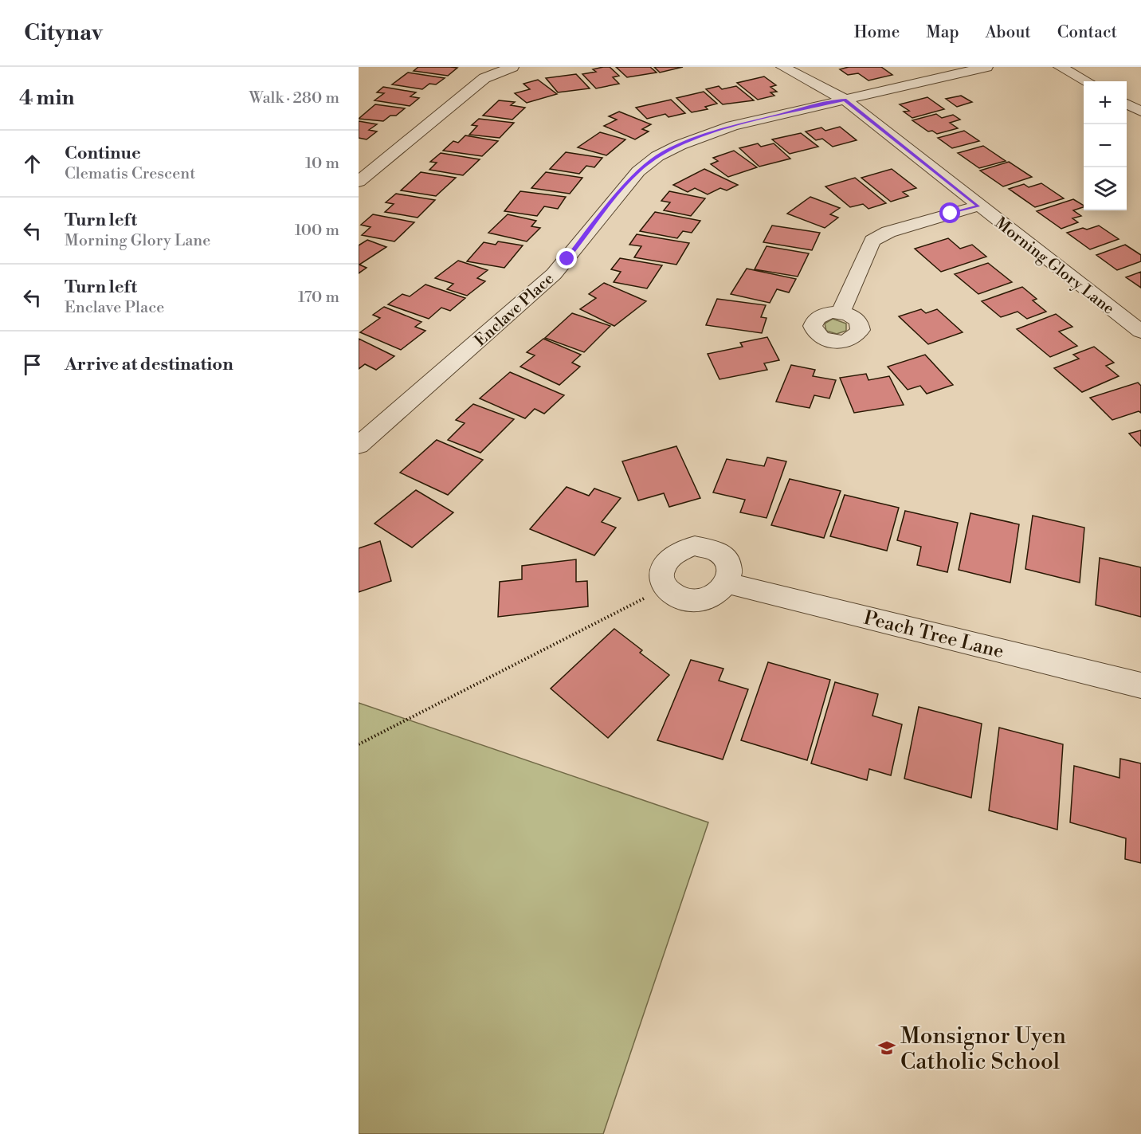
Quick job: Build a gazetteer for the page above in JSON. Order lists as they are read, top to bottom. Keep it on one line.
{"streets":{"street":["Morning Glory Lane","Enclave Place","Peach Tree Lane"]},"crossings":[["Morning Glory Lane","Enclave Place"]],"places":{"school or university":["Monsignor Uyen Catholic School"]},"page":{"header":"Citynav","nav":["Home","Map","About","Contact"],"heading":["4 min","Walk · 280 m"],"map_buttons":["+","−"],"list":[["Continue","Clematis Crescent","10 m"],["Turn left","Morning Glory Lane","100 m"],["Turn left","Enclave Place","170 m"],"Arrive at destination"]}}
